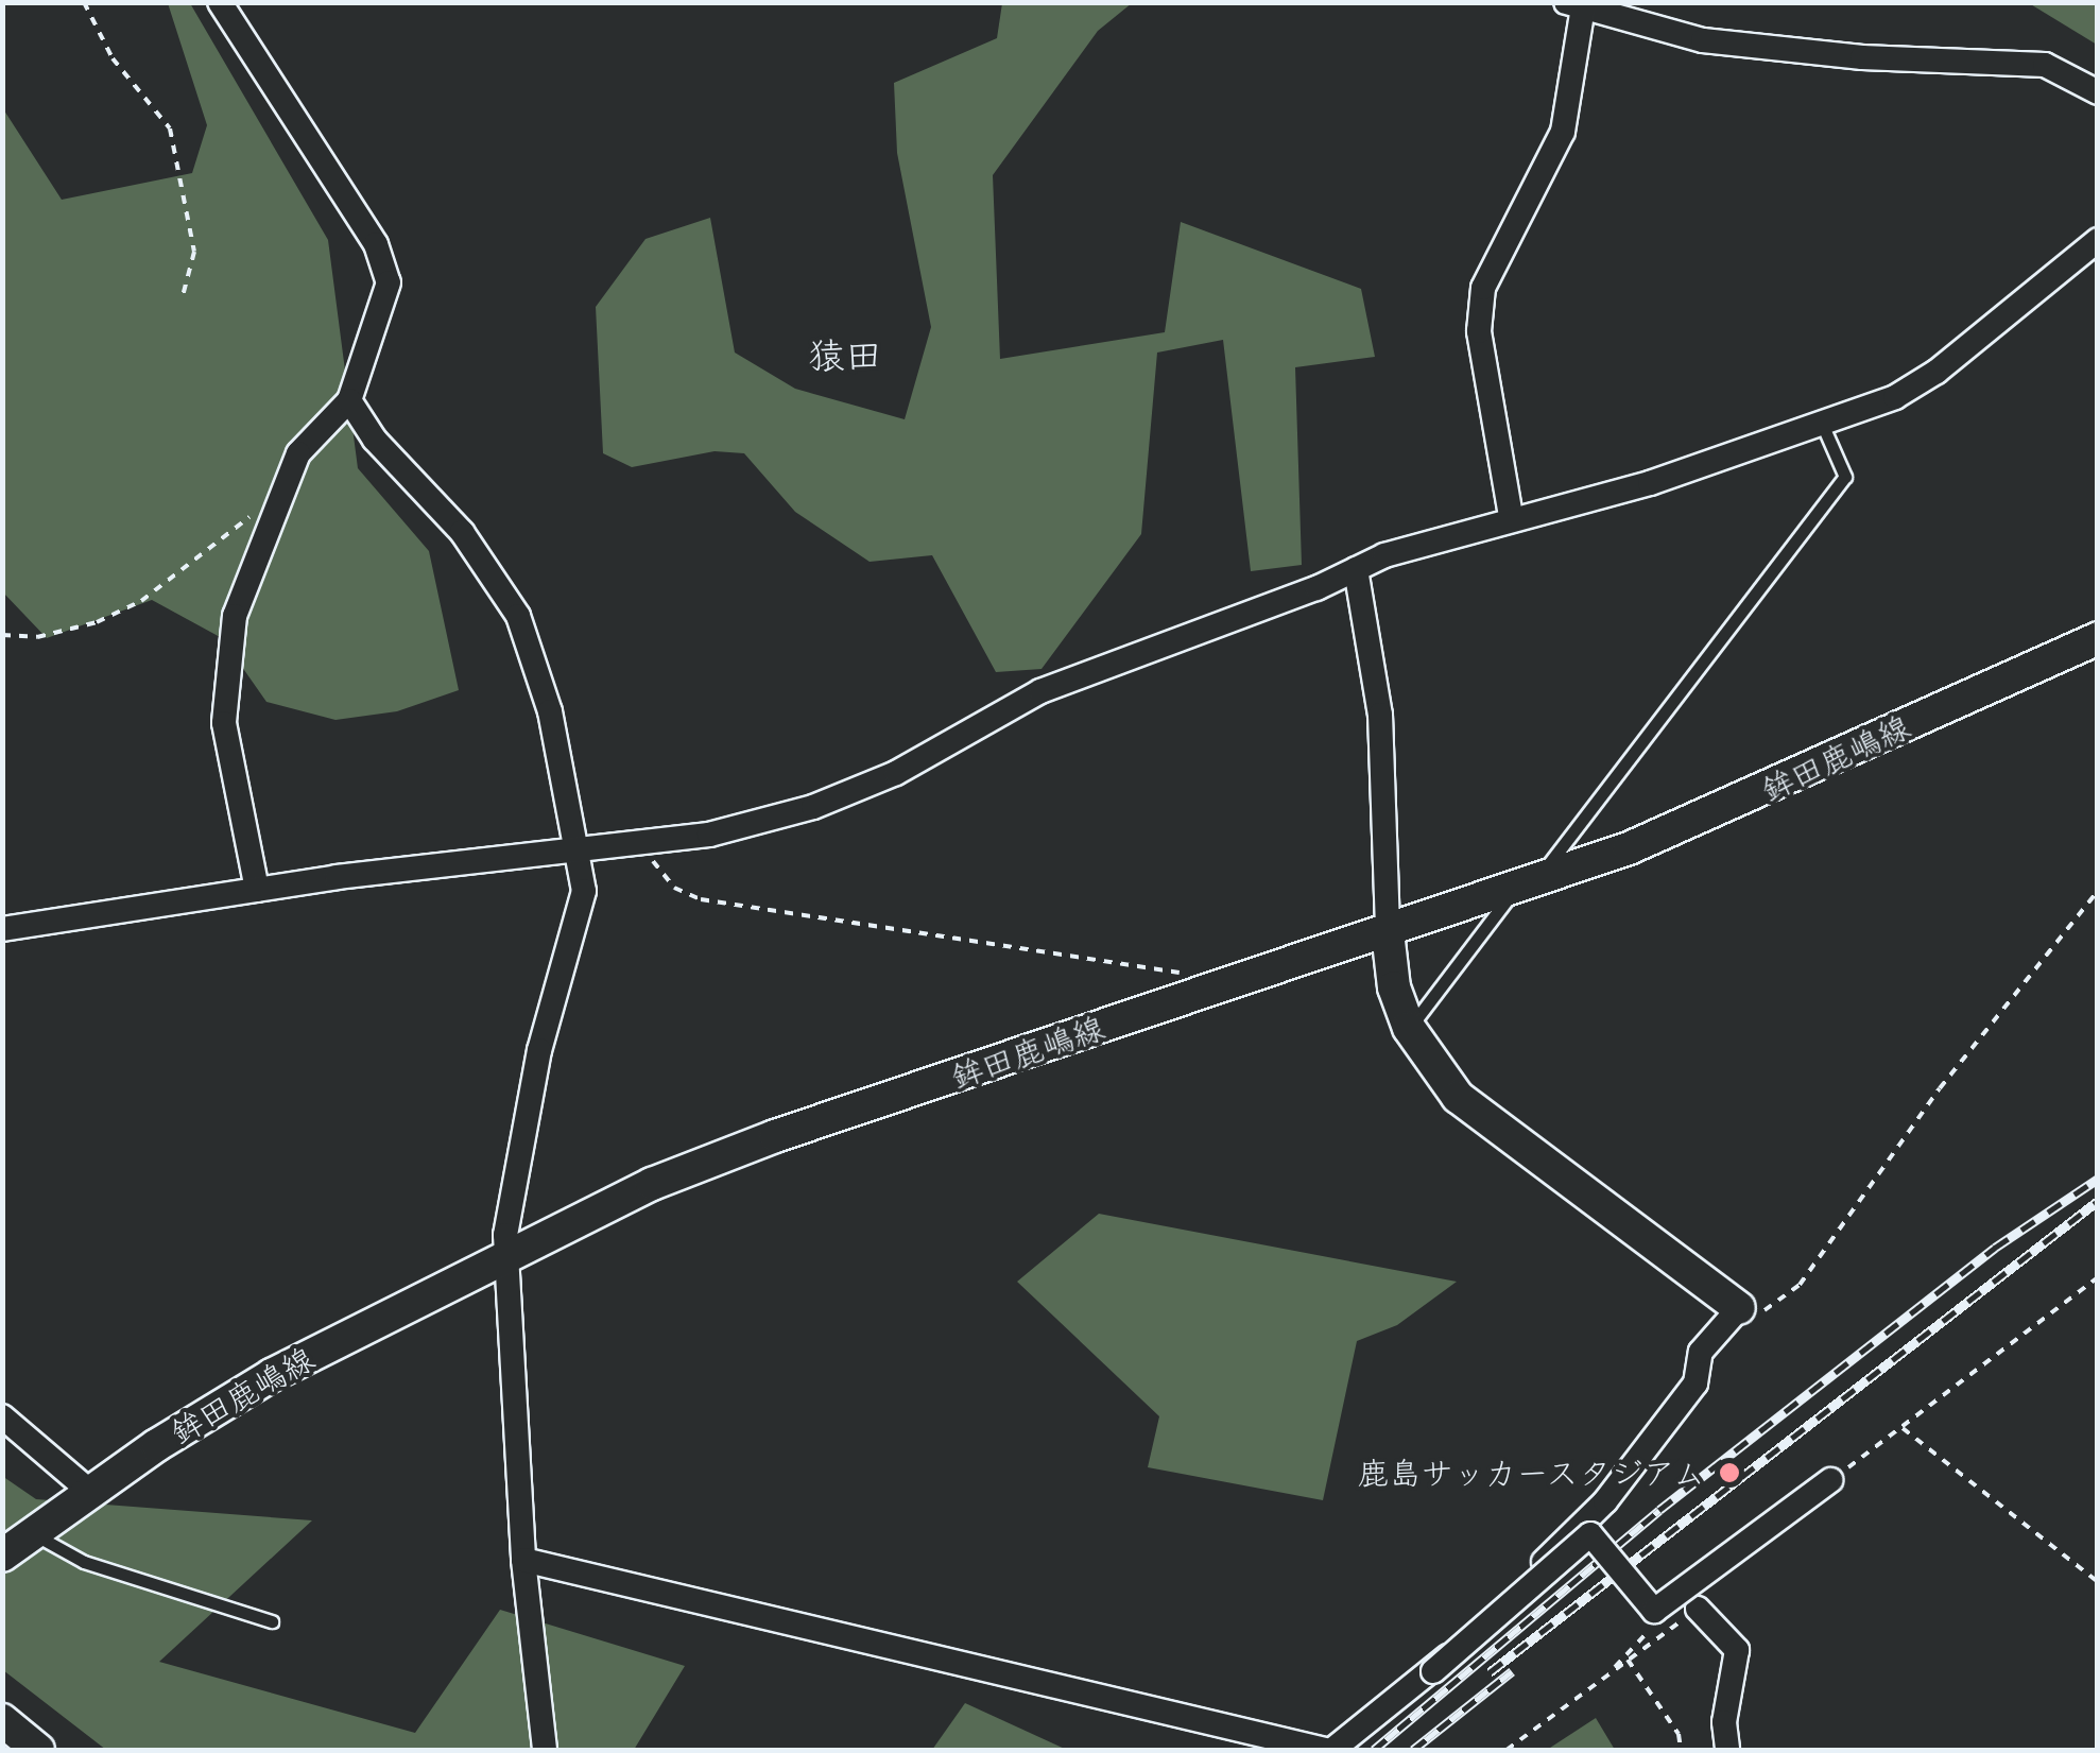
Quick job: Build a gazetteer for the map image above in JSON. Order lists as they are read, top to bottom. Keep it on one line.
{"streets":{"main road":["鉾田鹿嶋線"]},"districts":["猿田"],"places":["鹿島サッカースタジアム"]}
